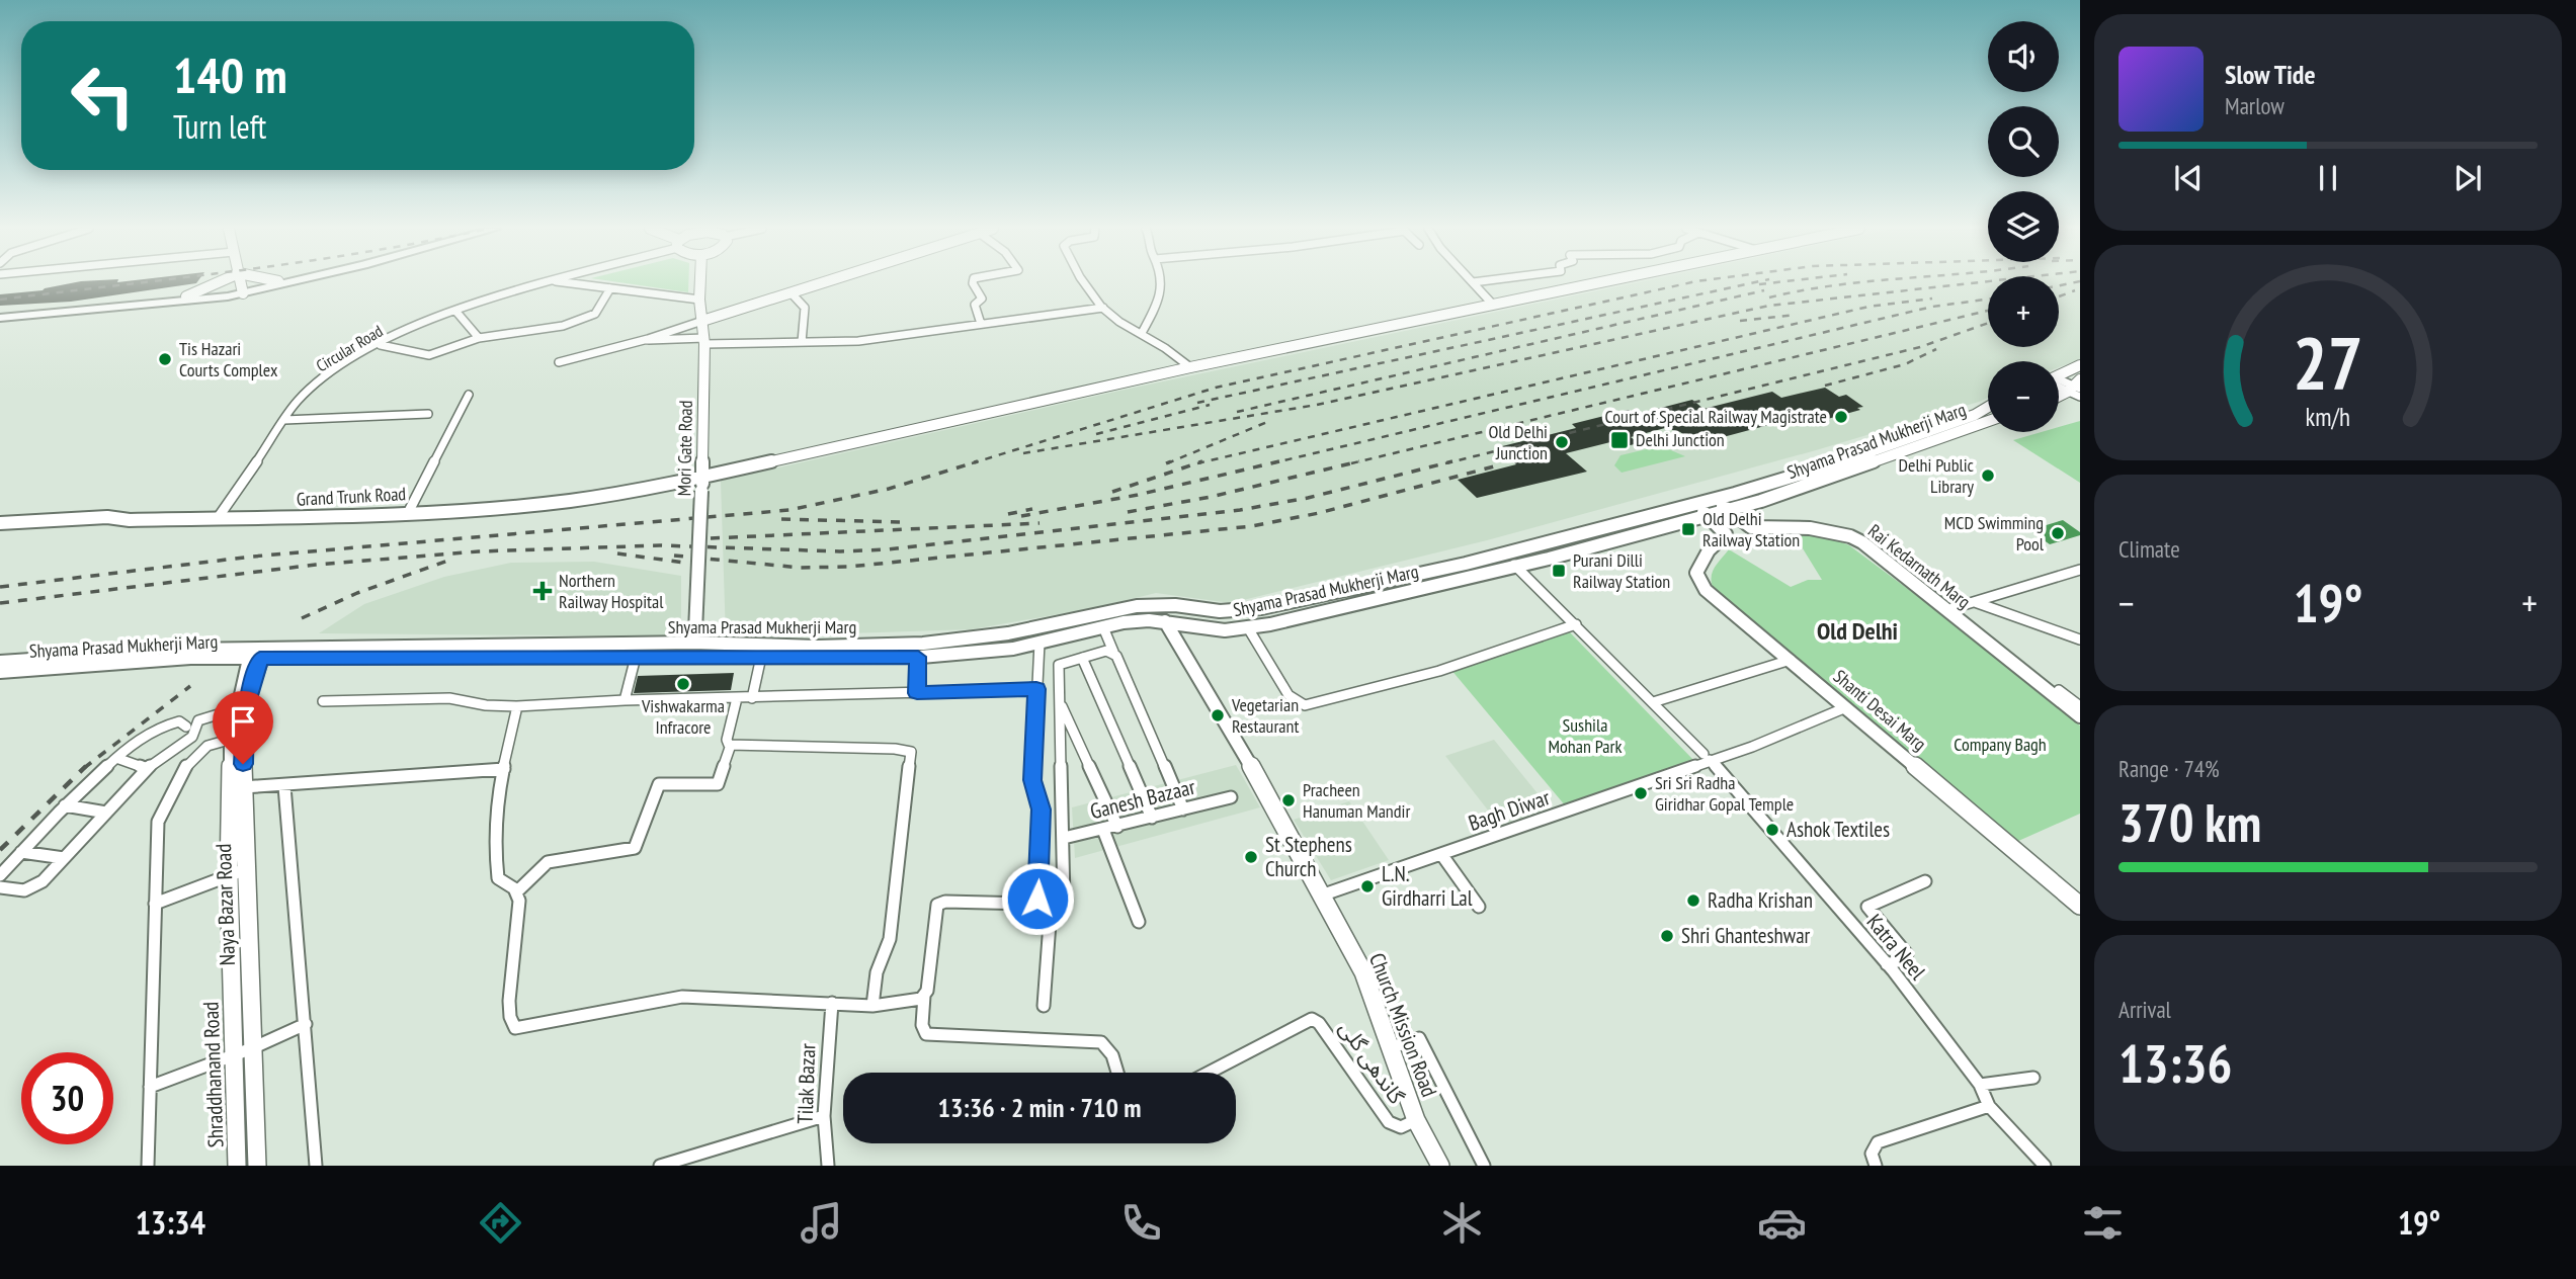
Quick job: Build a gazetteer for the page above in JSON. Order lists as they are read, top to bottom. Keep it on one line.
{"streets":{"street":["Circular Road","Shyama Prasad Mukherji Marg","Mori Gate Road","Grand Trunk Road","Rai Kedarnath Marg","Shanti Desai Marg","Ganesh Bazaar","Bagh Diwar","Naya Bazar Road","Katra Neel","Church Mission Road","گاندھی گلی","Shraddhanand Road","Tilak Bazar"]},"crossings":[["Circular Road","Grand Trunk Road"],["Shyama Prasad Mukherji Marg","Mori Gate Road"],["Shyama Prasad Mukherji Marg","Naya Bazar Road"],["Shyama Prasad Mukherji Marg","Katra Neel"],["Shyama Prasad Mukherji Marg","Church Mission Road"],["Shyama Prasad Mukherji Marg","Shraddhanand Road"],["Mori Gate Road","Grand Trunk Road"],["Shanti Desai Marg","Bagh Diwar"],["Bagh Diwar","Katra Neel"],["Bagh Diwar","Church Mission Road"],["Naya Bazar Road","Shraddhanand Road"],["Church Mission Road","گاندھی گلی"]],"districts":["Old Delhi"],"parks":["Sushila Mohan Park","Company Bagh"],"places":{"other":["Tis Hazari Courts Complex","Court of Special Railway Magistrate","Old Delhi Junction","Delhi Public Library","MCD Swimming Pool","Vishwakarma Infracore","Vegetarian Restaurant","Sri Sri Radha Giridhar Gopal Temple","Pracheen Hanuman Mandir","Ashok Textiles","St Stephens Church","L.N. Girdharri Lal","Radha Krishan","Shri Ghanteshwar"],"transit":["Delhi Junction","Old Delhi Railway Station","Purani Dilli Railway Station"],"health":["Northern Railway Hospital"]},"page":{"map_buttons":["+","−"],"turn":["140 m","Turn left"],"song":["Slow Tide","Marlow"],"tile":["Climate",["Range · 74%","370 km"],["Arrival","13:36"]],"heat":["−","19°","+"],"limit":"30","trip":"13:36 · 2 min · 710 m","tabs":["13:34","19°"],"gauge":["27","km/h"]}}
